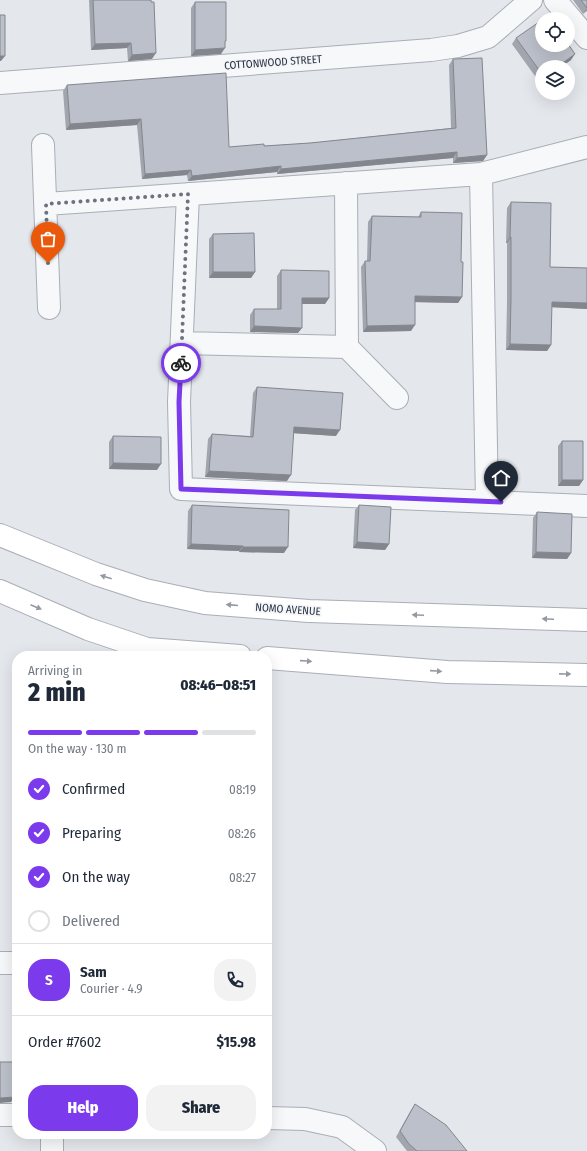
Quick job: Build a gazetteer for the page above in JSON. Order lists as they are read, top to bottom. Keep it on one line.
{"streets":{"main road":["NOMO AVENUE"],"street":["COTTONWOOD STREET"]},"page":{"heading":["2 min","Arriving in","08:46–08:51"],"panel":["Sam","Courier · 4.9","Order #7602","$15.98"],"bar":"On the way · 130 m","list":[["Confirmed","08:19"],["Preparing","08:26"],["On the way","08:27"],"Delivered"],"round":"S","buttons":["Help","Share"]}}
